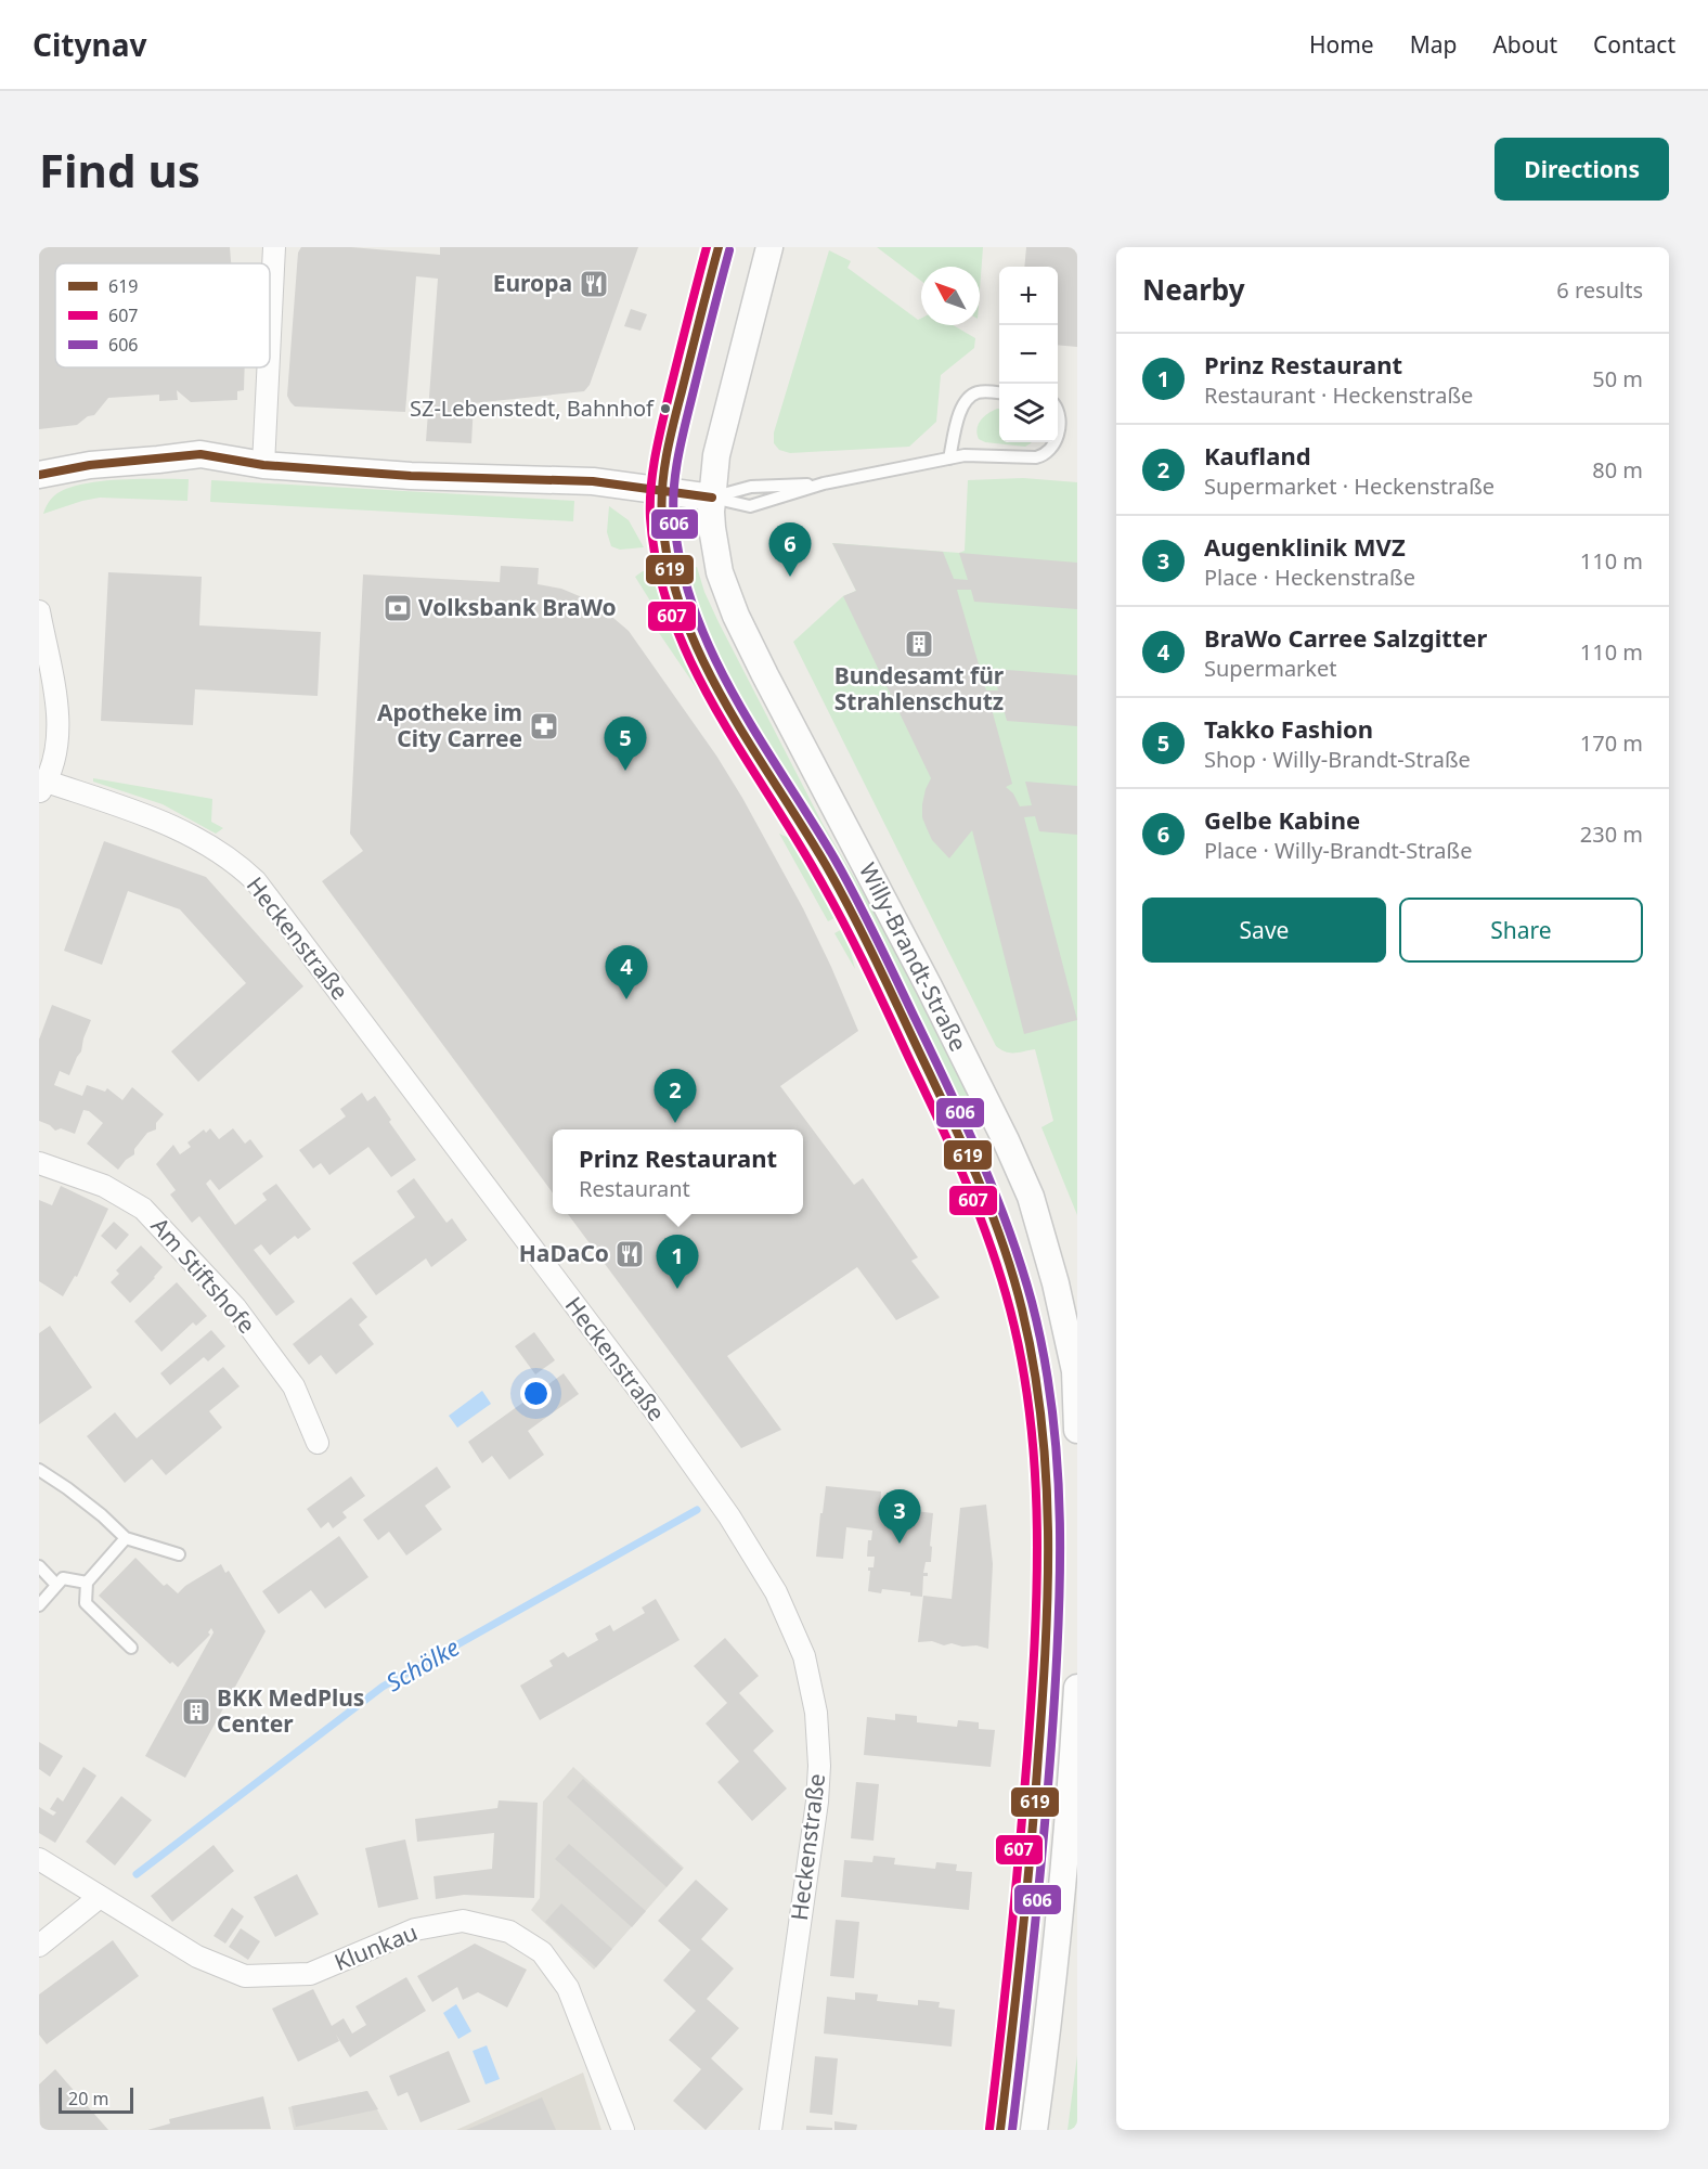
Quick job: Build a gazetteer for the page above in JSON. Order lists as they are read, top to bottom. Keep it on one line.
{"streets":{"street":["Heckenstraße","Willy-Brandt-Straße","Am Stiftshofe","Klunkau"]},"water":["Schölke"],"places":{"restaurant":["Europa","HaDaCo"],"other":["SZ-Lebenstedt, Bahnhof"],"bank":["Volksbank BraWo"],"building":["Bundesamt für Strahlenschutz","BKK MedPlus Center"],"pharmacy":["Apotheke im City Carree"]},"lines":["transit line 619","transit line 607","transit line 606"],"legend":["619","607","606"],"scale_bar":"20 m","north":"top left","page":{"header":"Citynav","nav":["Home","Map","About","Contact"],"buttons":["Directions",["Save","Share"]],"title":"Find us","heading":["Nearby","6 results"],"map_buttons":["+","−"],"list":[{"mark":"1","name":"Prinz Restaurant","note":"Restaurant · Heckenstraße","value":"50 m"},{"mark":"2","name":"Kaufland","note":"Supermarket · Heckenstraße","value":"80 m"},{"mark":"3","name":"Augenklinik MVZ","note":"Place · Heckenstraße","value":"110 m"},{"mark":"4","name":"BraWo Carree Salzgitter","note":"Supermarket","value":"110 m"},{"mark":"5","name":"Takko Fashion","note":"Shop · Willy-Brandt-Straße","value":"170 m"},{"mark":"6","name":"Gelbe Kabine","note":"Place · Willy-Brandt-Straße","value":"230 m"}],"pins":["6","5","4","2","1","3"],"popup":["Prinz Restaurant","Restaurant"],"scale":"20 m"}}
